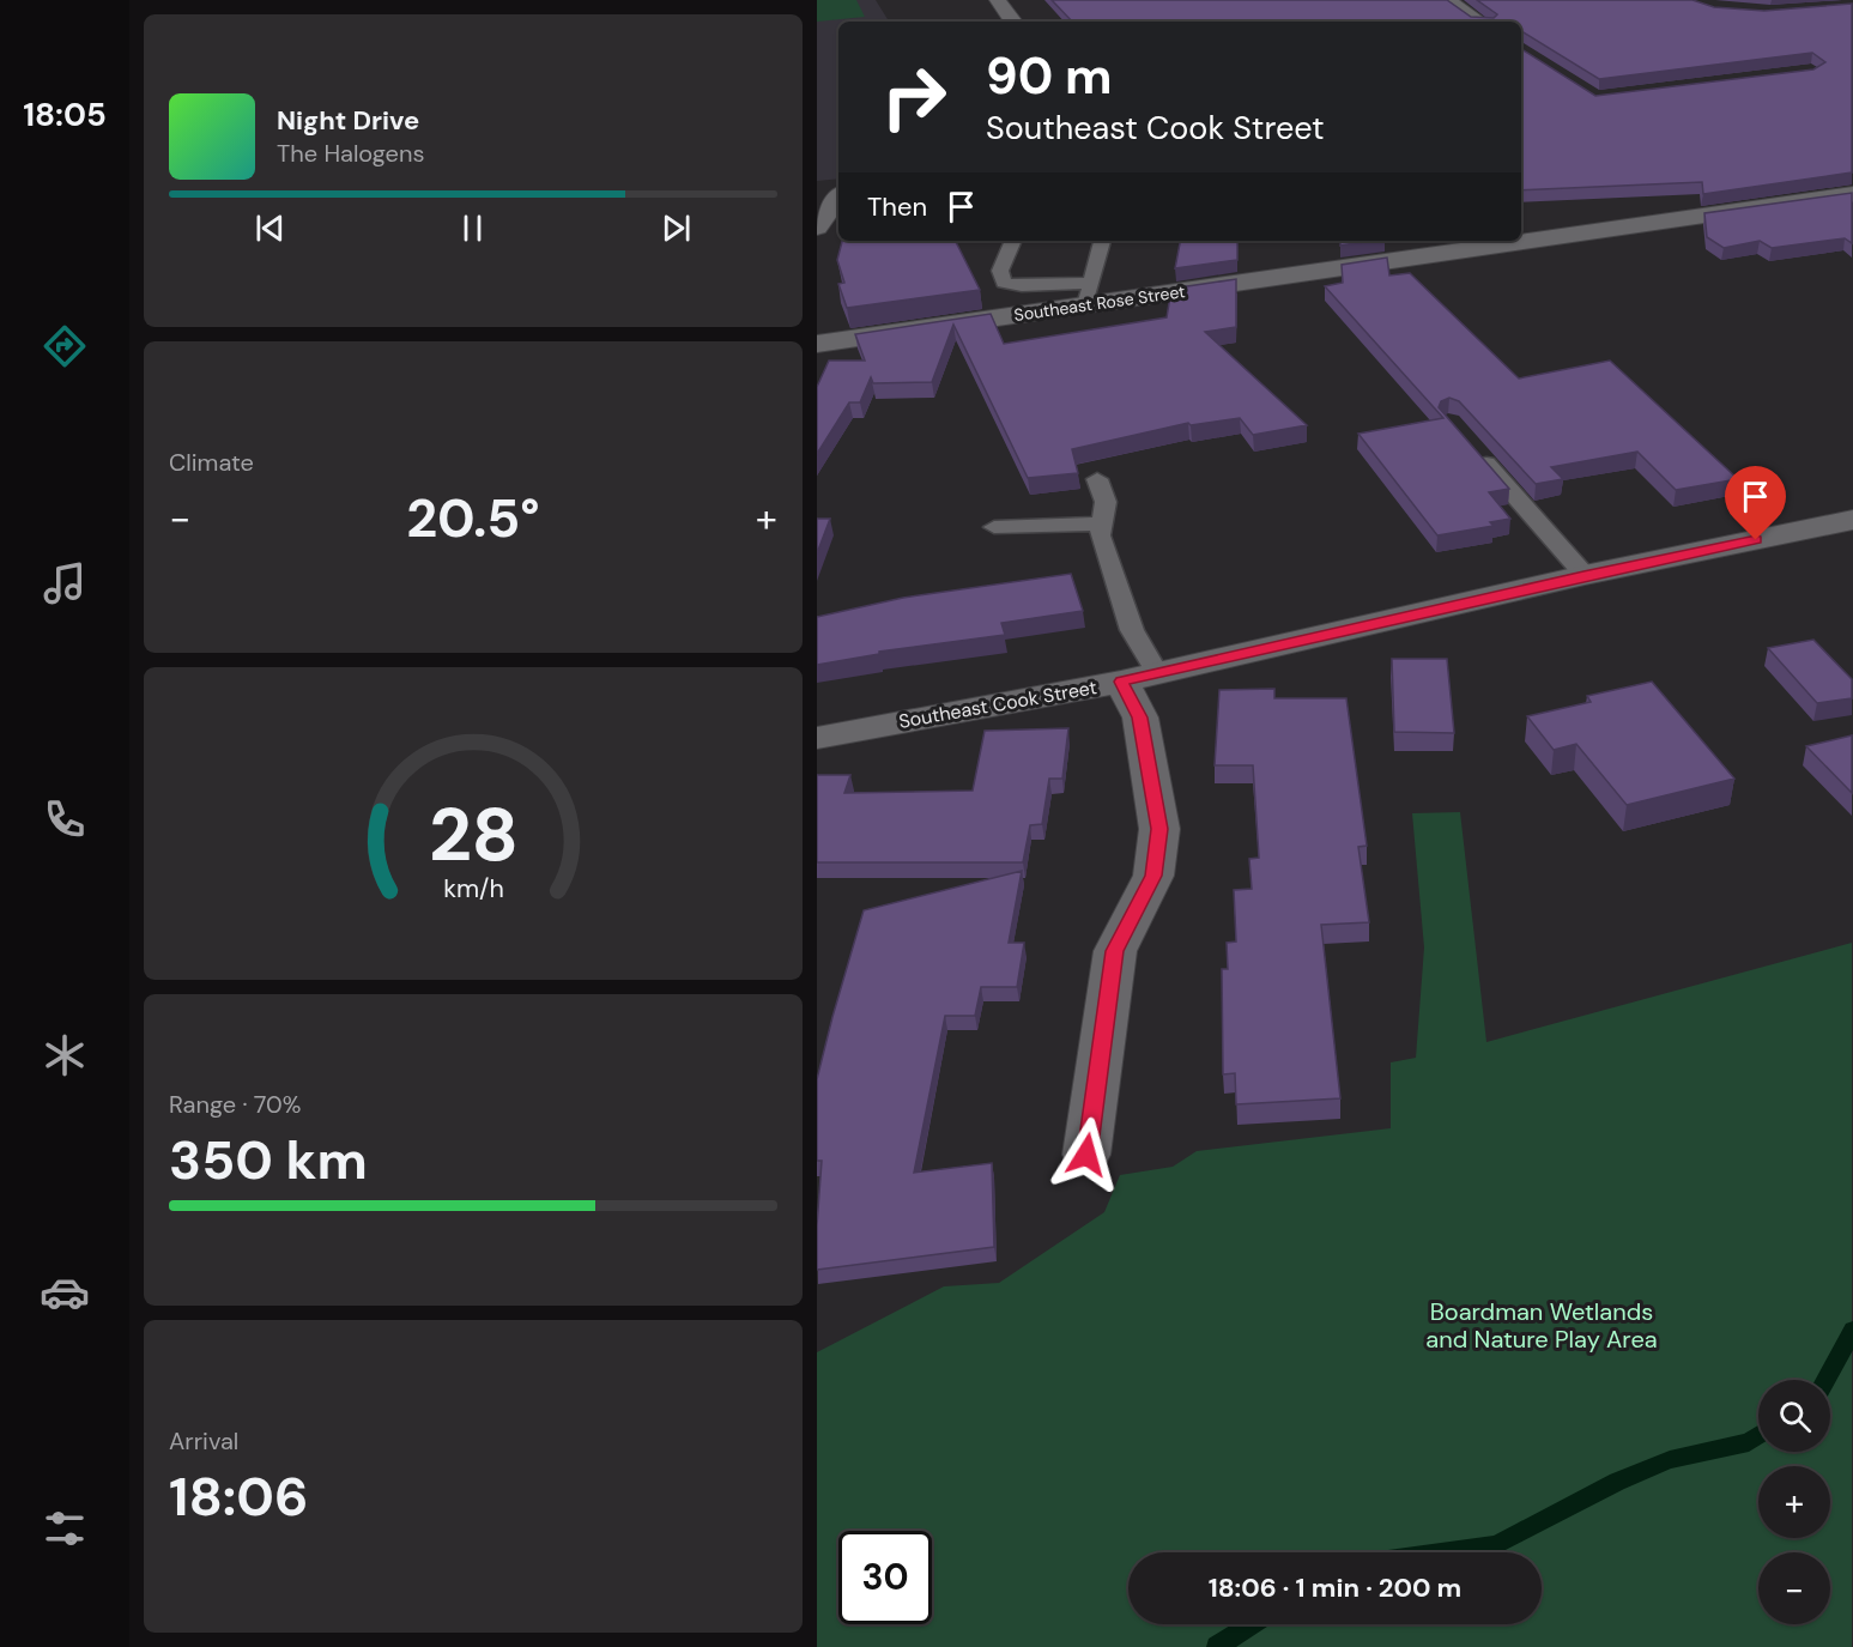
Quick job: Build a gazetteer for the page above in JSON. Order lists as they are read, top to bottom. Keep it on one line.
{"streets":{"street":["Southeast Rose Street","Southeast Cook Street"]},"parks":["Boardman Wetlands and Nature Play Area"],"page":{"tabs":"18:05","turn":["90 m","Southeast Cook Street"],"song":["Night Drive","The Halogens"],"then":"Then","tile":["Climate",["Range · 70%","350 km"],["Arrival","18:06"]],"heat":["−","20.5°","+"],"map_buttons":["+","−"],"limit":"30","trip":"18:06 · 1 min · 200 m","gauge":["28","km/h"]}}
